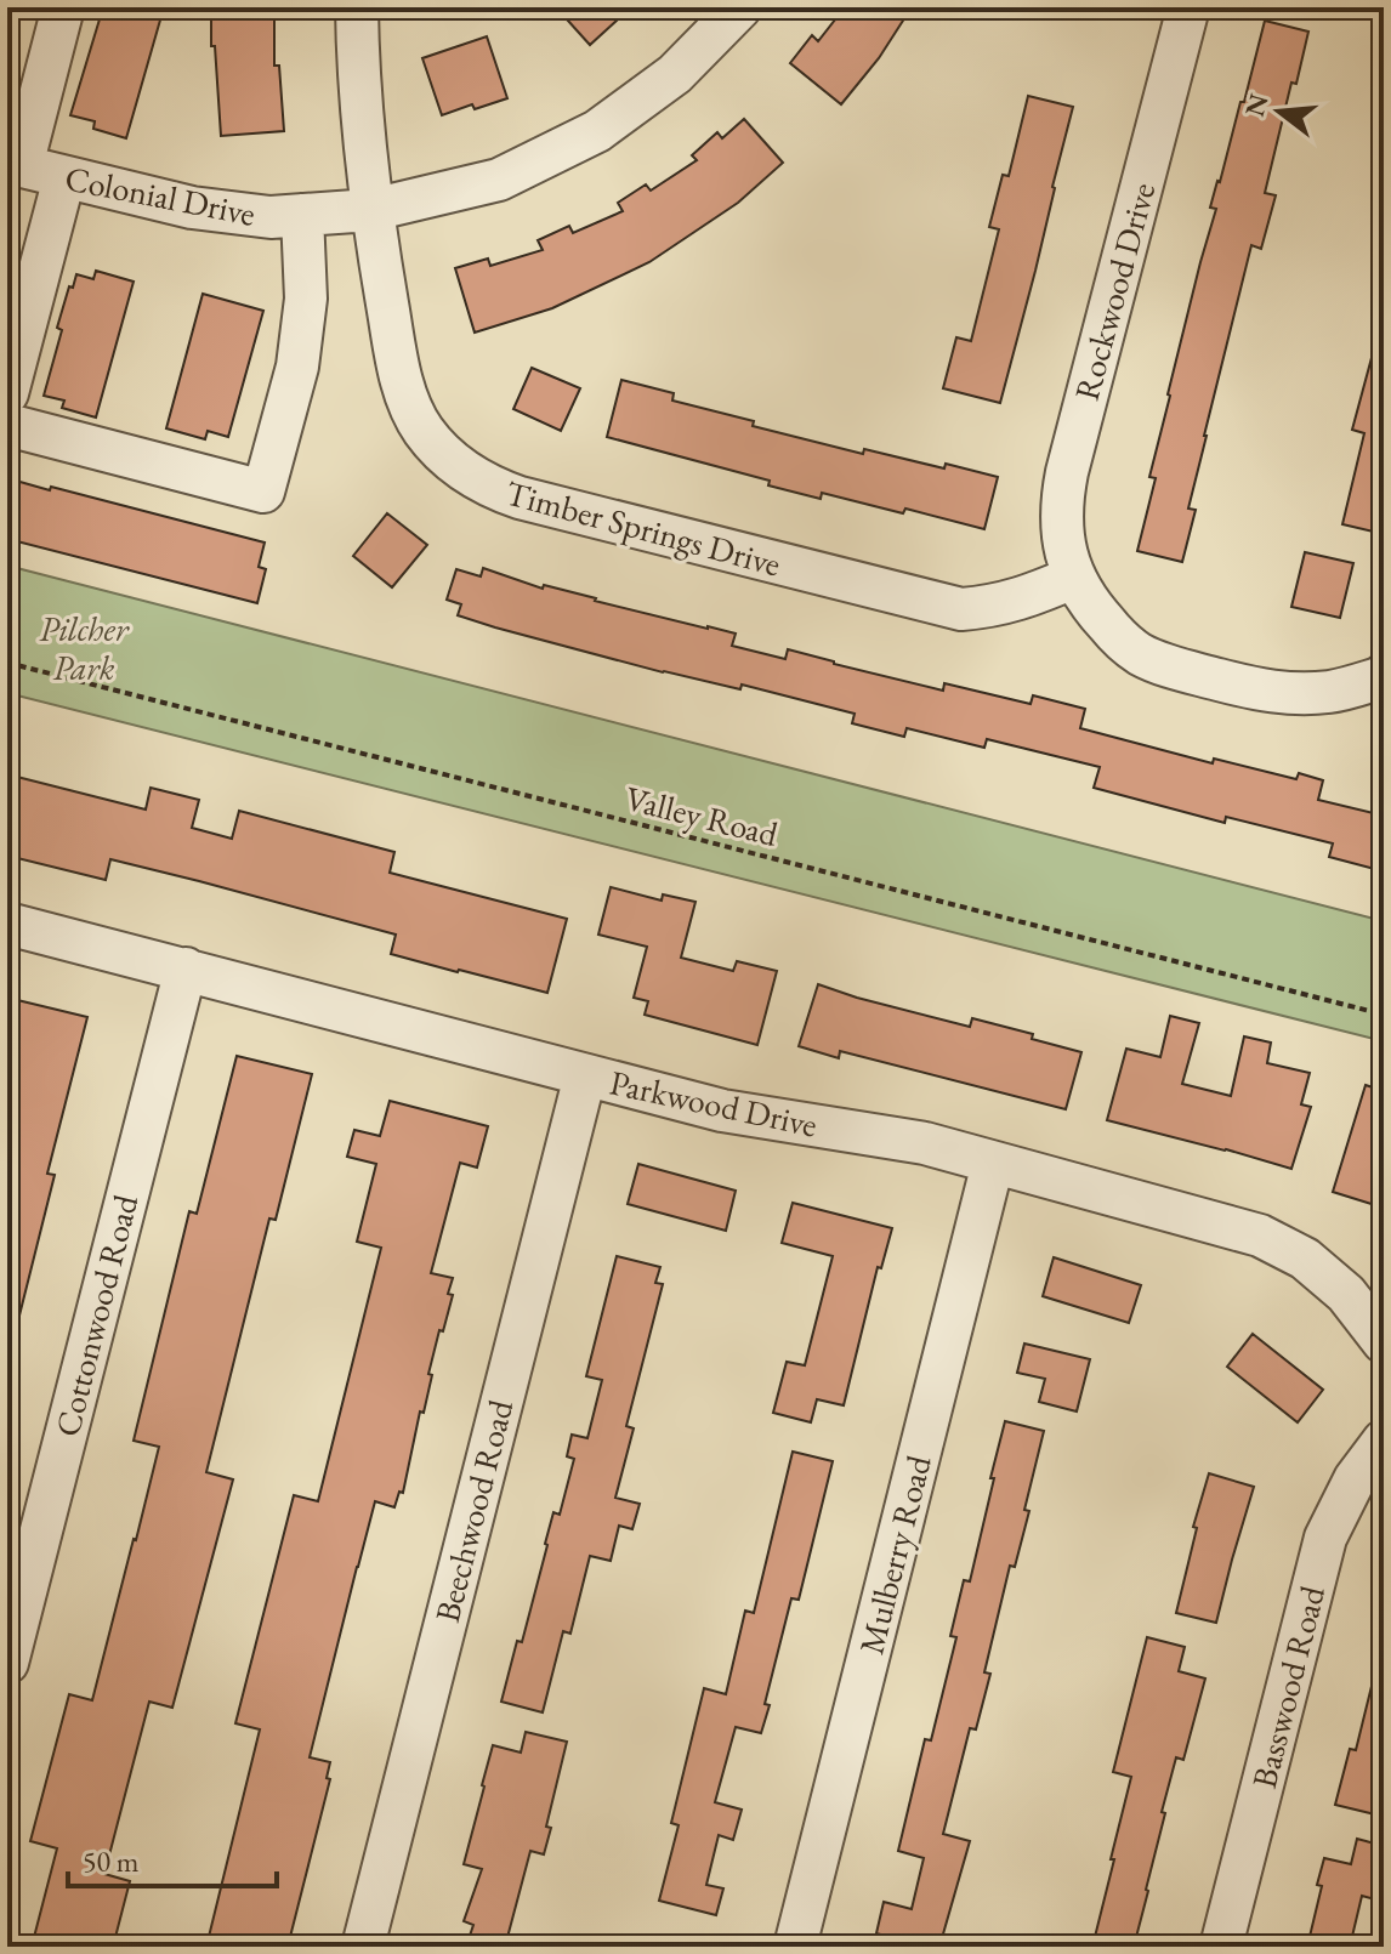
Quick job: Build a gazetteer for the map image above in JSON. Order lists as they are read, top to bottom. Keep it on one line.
{"streets":{"street":["Colonial Drive","Rockwood Drive","Timber Springs Drive","Parkwood Drive","Cottonwood Road","Beechwood Road","Mulberry Road","Basswood Road"],"path":["Valley Road"]},"crossings":[["Colonial Drive","Timber Springs Drive"],["Rockwood Drive","Timber Springs Drive"],["Parkwood Drive","Cottonwood Road"],["Parkwood Drive","Beechwood Road"],["Parkwood Drive","Mulberry Road"]],"parks":["Pilcher Park"],"scale_bar":"50 m","north":"left"}
